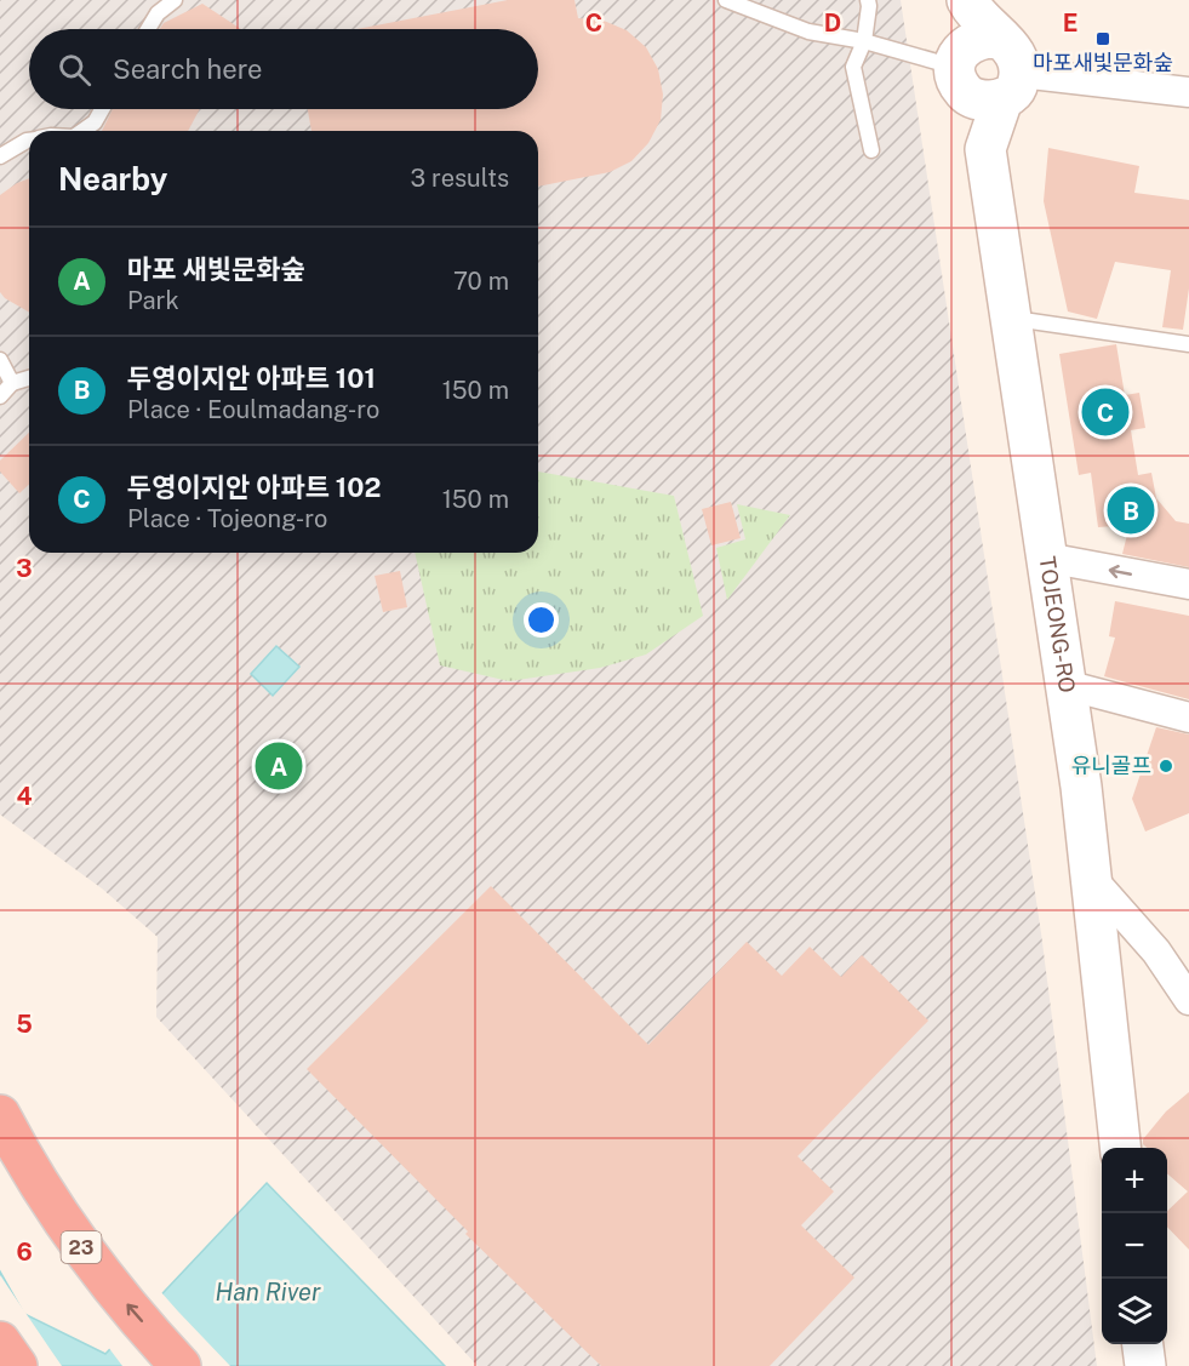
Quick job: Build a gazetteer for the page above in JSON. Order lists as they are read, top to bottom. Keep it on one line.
{"streets":{"highway":["23"],"street":["TOJEONG-RO"]},"water":["Han River"],"places":{"transit":["마포새빛문화숲"],"other":["유니골프"]},"page":{"search":"Search here","heading":["Nearby","3 results"],"list":[{"mark":"A","name":"마포 새빛문화숲","note":"Park","value":"70 m"},{"mark":"B","name":"두영이지안 아파트 101","note":"Place · Eoulmadang-ro","value":"150 m"},{"mark":"C","name":"두영이지안 아파트 102","note":"Place · Tojeong-ro","value":"150 m"}],"pins":["C","B","A"],"map_buttons":["+","−"]},"grid":{"columns":["C","D","E"],"rows":["3","4","5","6"]}}
